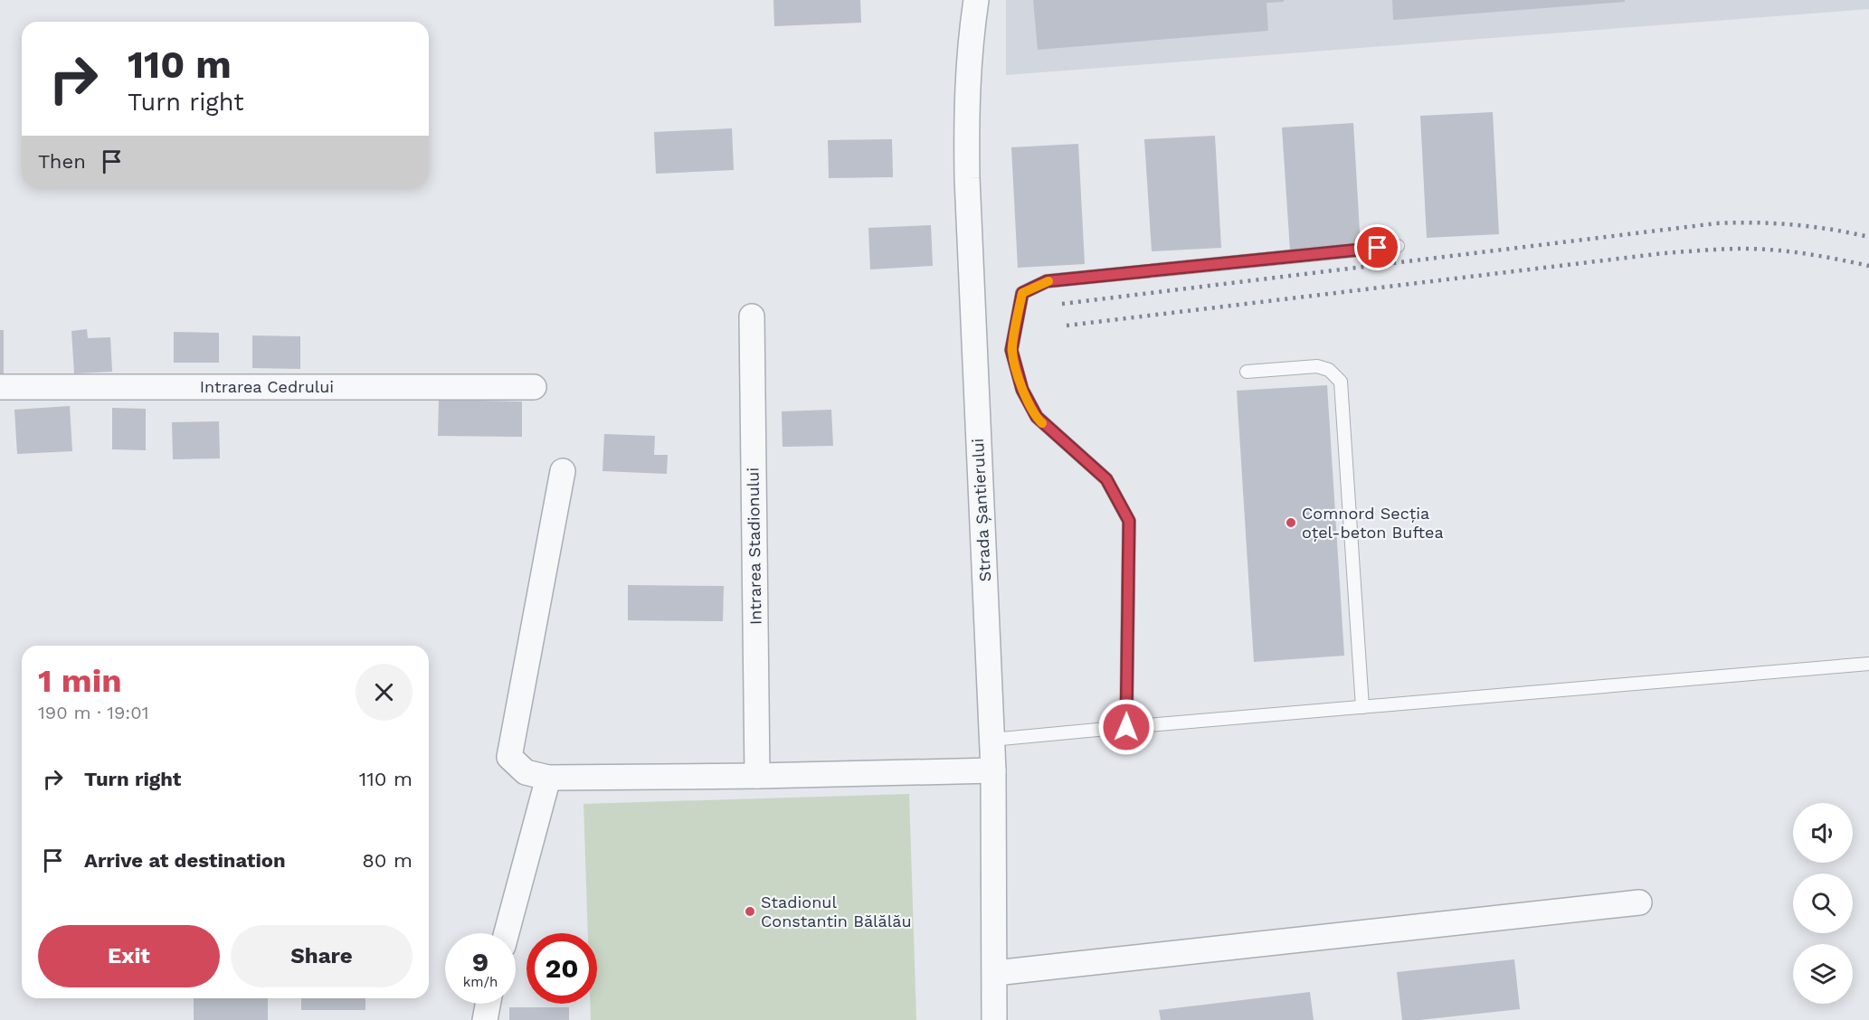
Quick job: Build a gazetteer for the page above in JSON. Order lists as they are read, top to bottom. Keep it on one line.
{"streets":{"street":["Intrarea Cedrului","Strada Șantierului","Intrarea Stadionului"]},"places":["Comnord Secția oțel-beton Buftea","Stadionul Constantin Bălălău"],"page":{"turn":["110 m","Turn right"],"then":"Then","heading":["1 min","190 m · 19:01"],"list":[{"name":"Turn right","value":"110 m"},{"name":"Arrive at destination","value":"80 m"}],"buttons":["Exit","Share"],"speed":"9 km/h","limit":"20"}}
